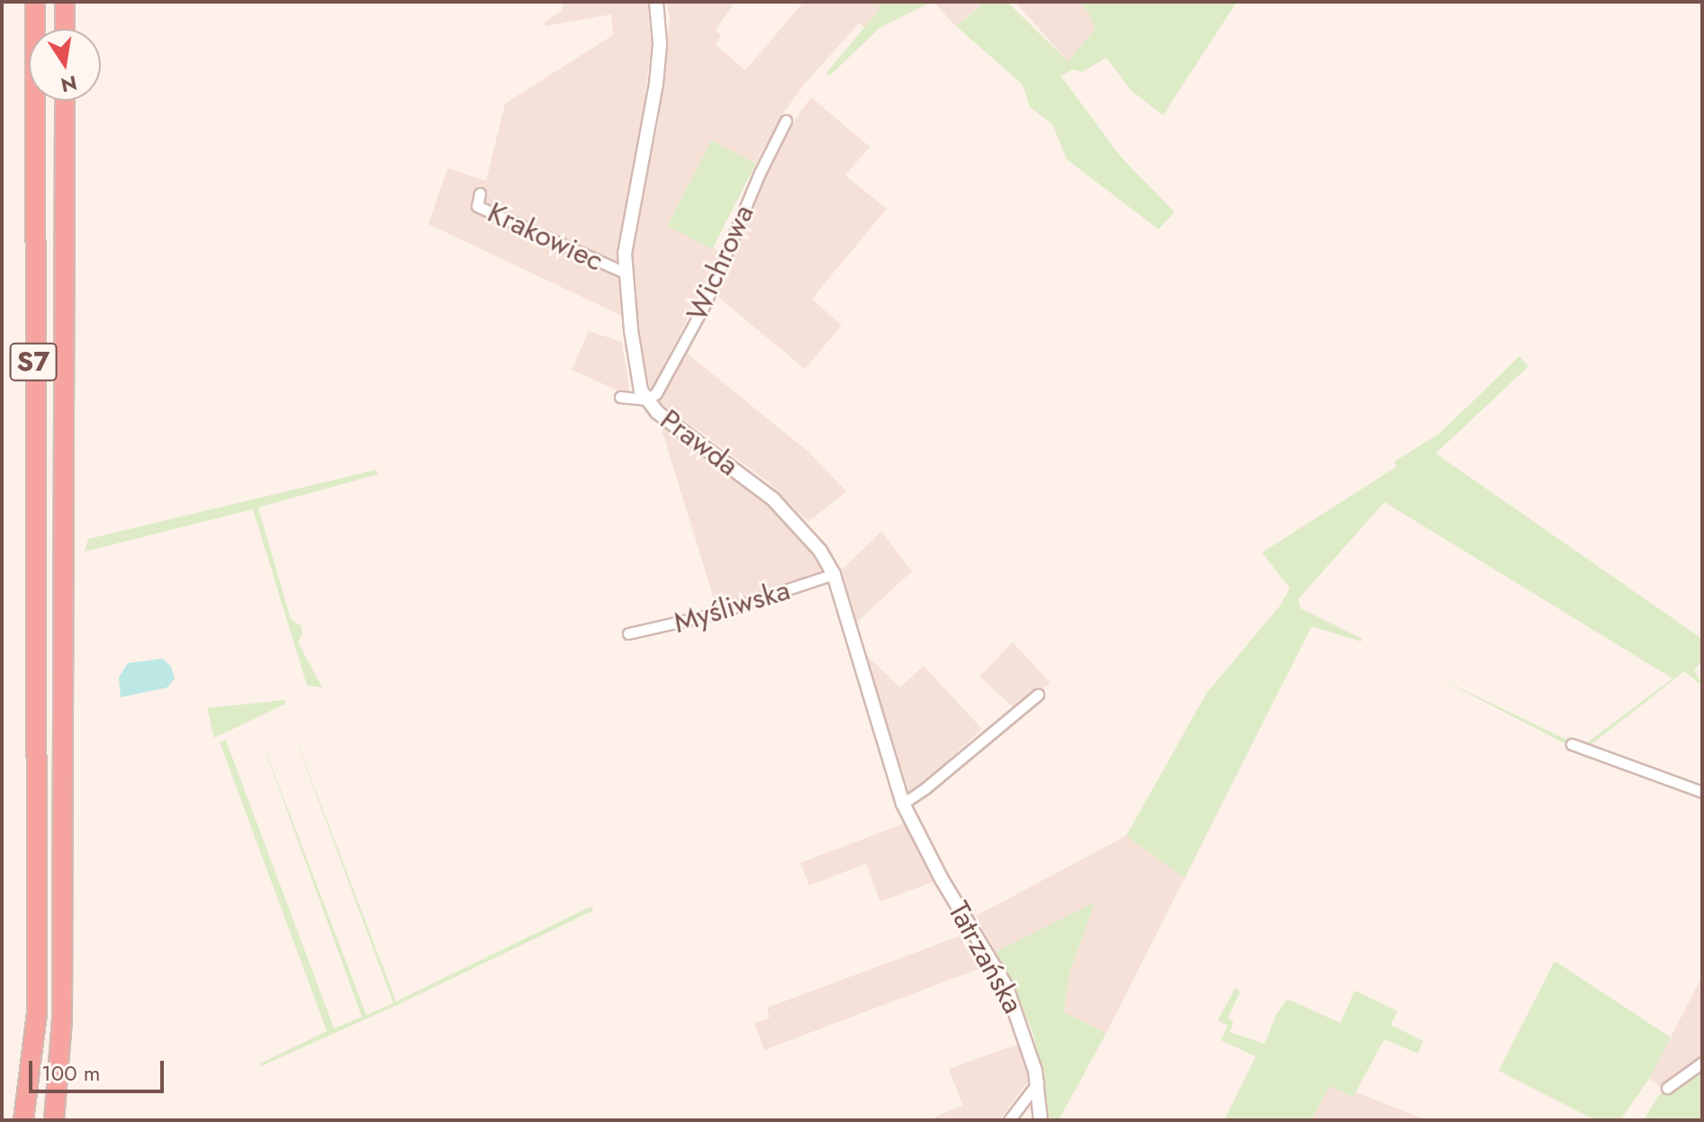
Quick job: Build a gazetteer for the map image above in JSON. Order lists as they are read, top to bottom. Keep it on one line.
{"streets":{"highway":["S7"],"street":["Krakowiec","Wichrowa","Prawda","Myśliwska","Tatrzańska"]},"crossings":[["Krakowiec","Prawda"],["Wichrowa","Prawda"],["Prawda","Myśliwska"],["Prawda","Tatrzańska"]],"scale_bar":"100 m","north":"bottom"}
